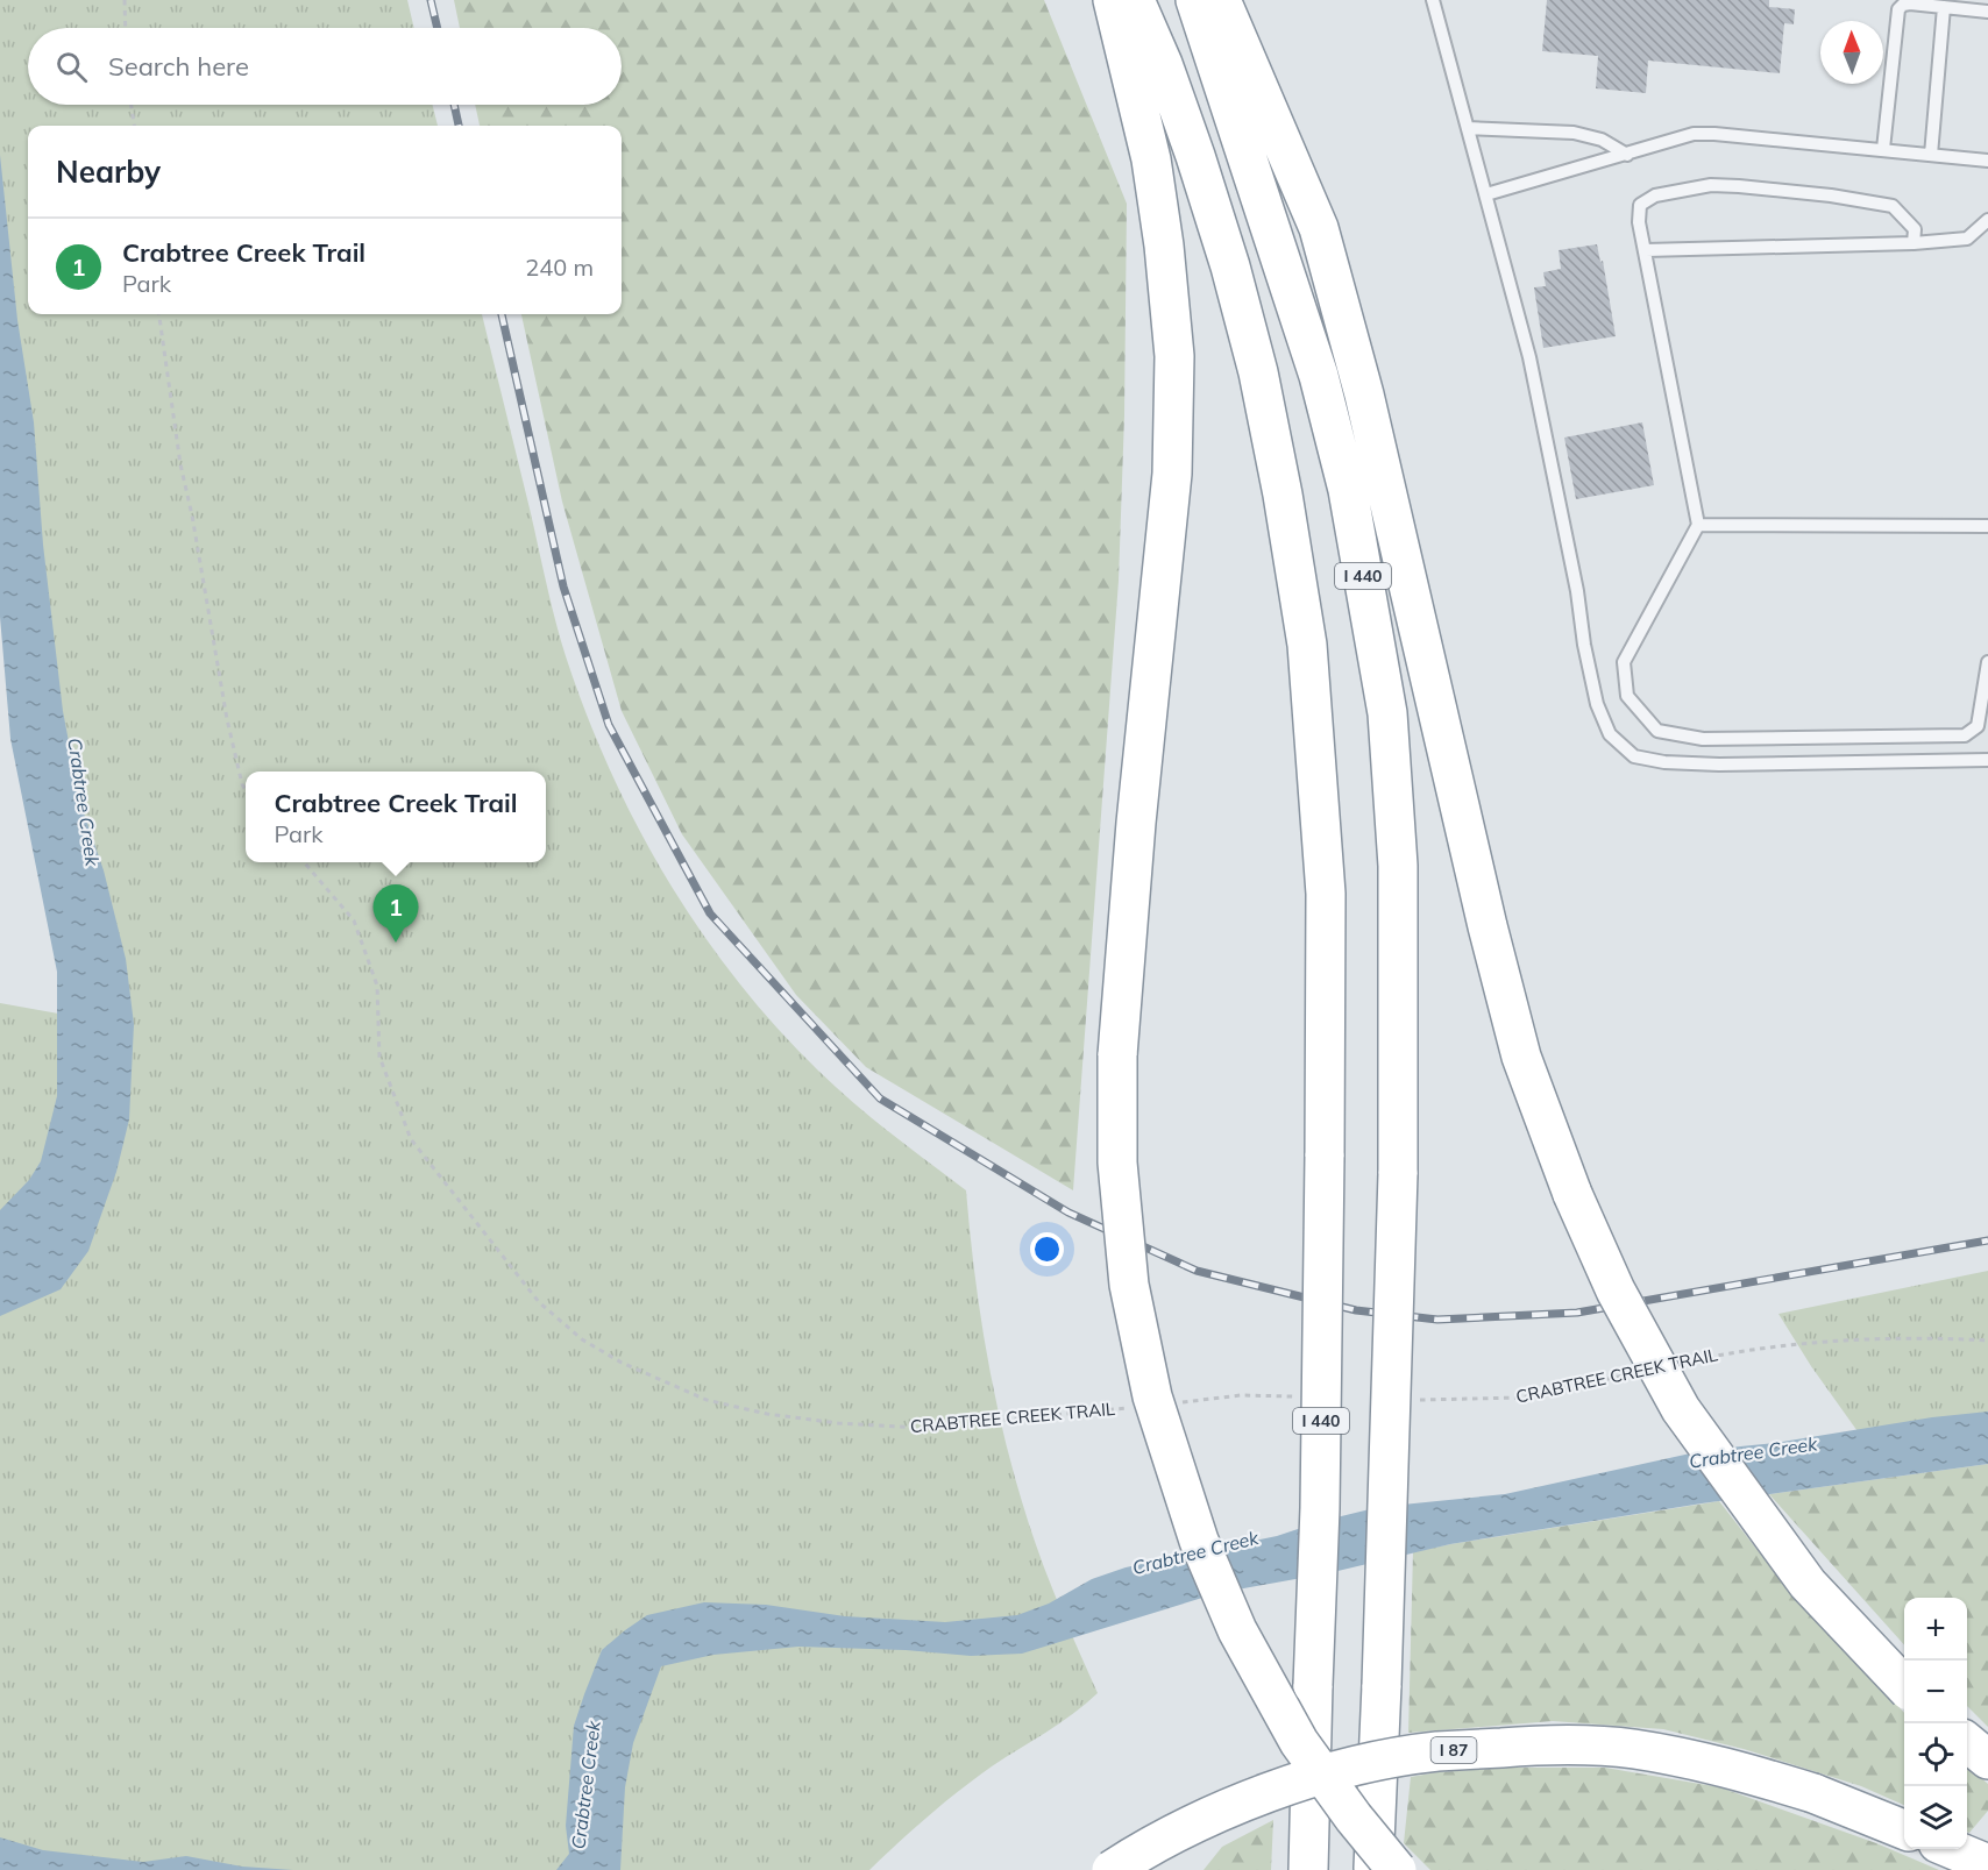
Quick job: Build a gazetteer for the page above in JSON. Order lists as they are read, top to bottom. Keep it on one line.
{"streets":{"highway":["I 440","I 87"],"path":["CRABTREE CREEK TRAIL"]},"water":["Crabtree Creek"],"north":"top","page":{"search":"Search here","heading":"Nearby","list":[{"mark":"1","name":"Crabtree Creek Trail","note":"Park","value":"240 m"}],"popup":["Crabtree Creek Trail","Park"],"pins":"1","map_buttons":["+","−"]}}
